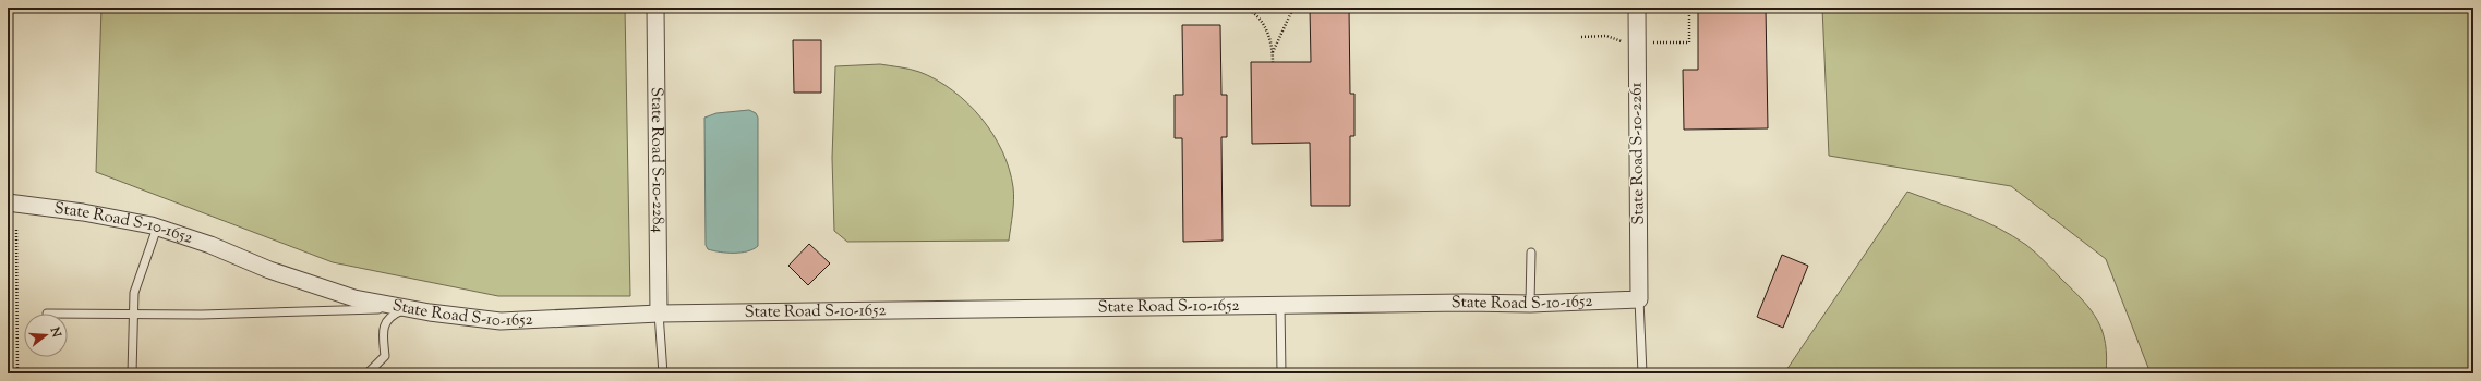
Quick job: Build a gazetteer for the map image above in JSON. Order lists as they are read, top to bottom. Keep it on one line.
{"streets":{"street":["State Road S-10-2261","State Road S-10-2284","State Road S-10-1652"]},"crossings":[["State Road S-10-2261","State Road S-10-1652"],["State Road S-10-2284","State Road S-10-1652"]],"north":"right"}
